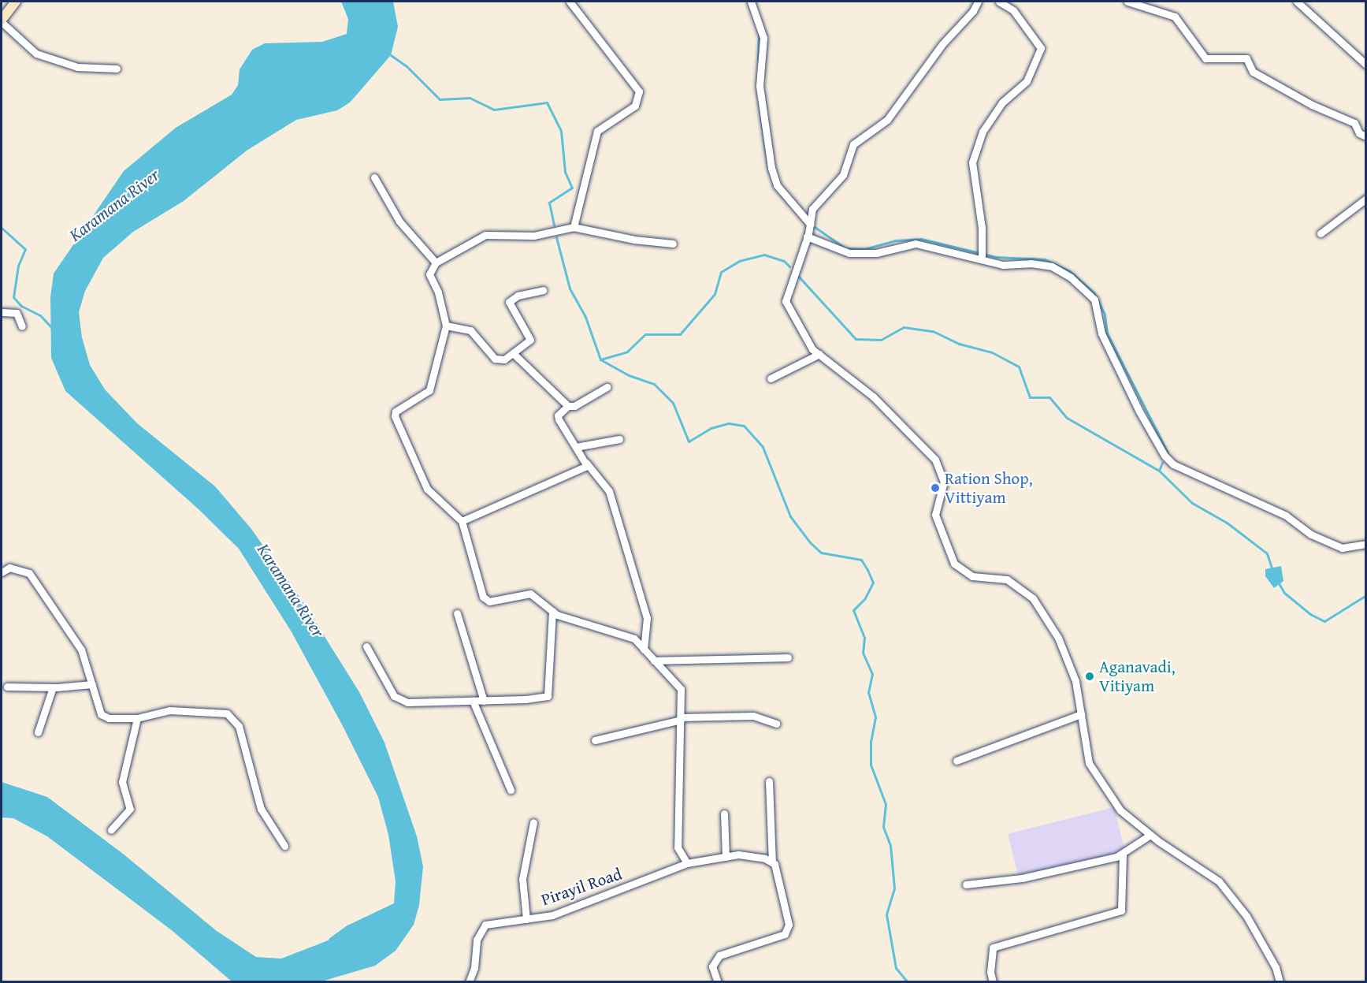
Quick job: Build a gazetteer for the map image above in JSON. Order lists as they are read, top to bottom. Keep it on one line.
{"streets":{"street":["Pirayil Road"]},"water":["Karamana River"],"places":["Ration Shop, Vittiyam","Aganavadi, Vitiyam"]}
